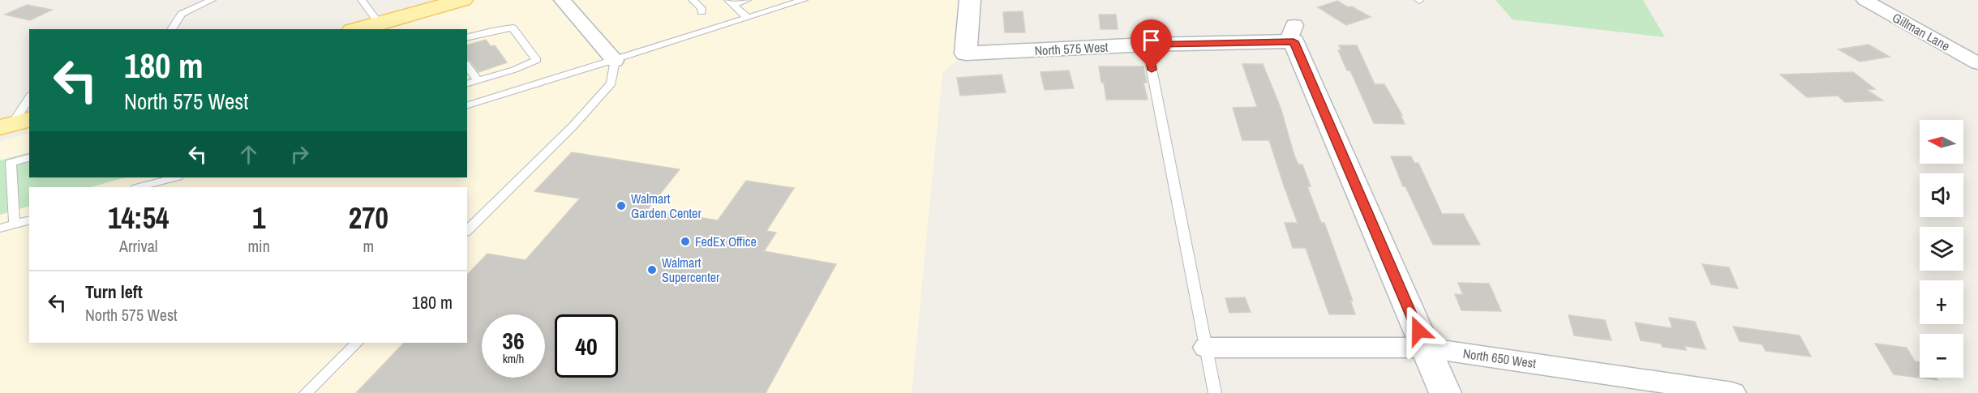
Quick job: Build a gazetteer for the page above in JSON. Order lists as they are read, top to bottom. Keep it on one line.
{"streets":{"street":["Gillman Lane","North 575 West","North 650 West"]},"crossings":[["North 575 West","North 650 West"]],"places":["Walmart Garden Center","FedEx Office","Walmart Supercenter"],"north":"left","page":{"turn":["180 m","North 575 West"],"map_buttons":["+","−"],"eta":["14:54","Arrival","1","min","270","m"],"list":[{"name":"Turn left","note":"North 575 West","value":"180 m"}],"speed":"36 km/h","limit":"40"}}
